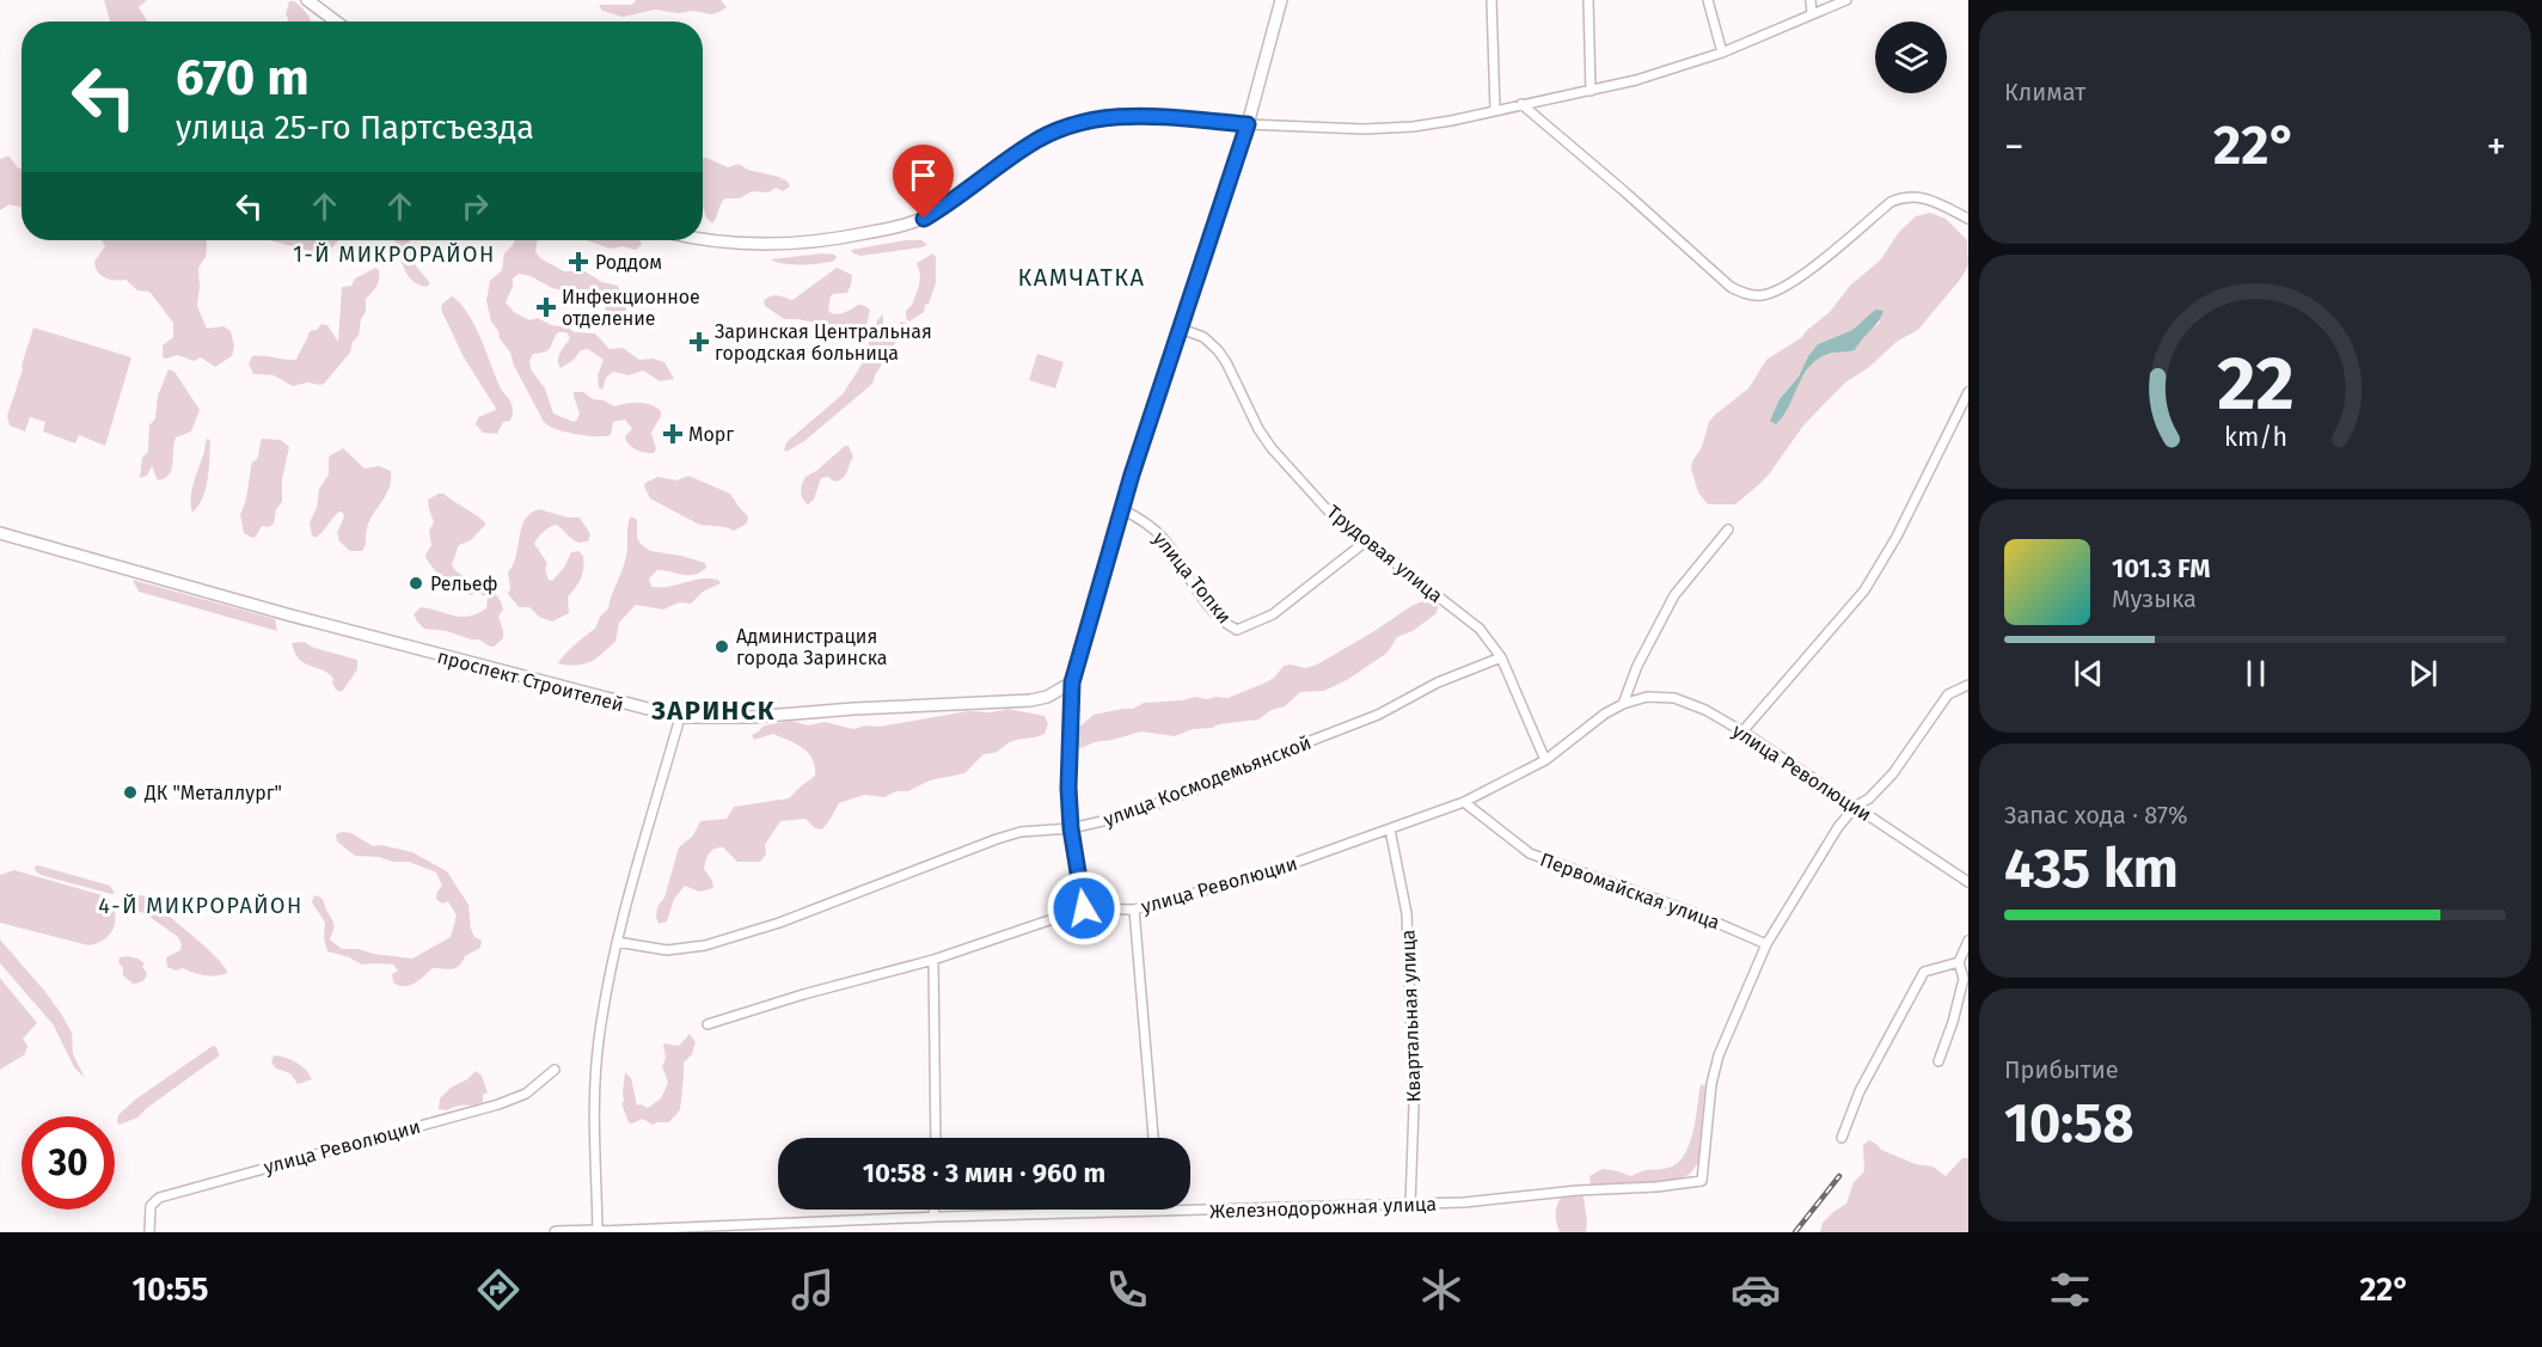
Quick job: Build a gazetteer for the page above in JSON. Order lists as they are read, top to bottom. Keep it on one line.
{"streets":{"street":["Трудовая улица","улица Топки","проспект Строителей","улица Революции","улица Космодемьянской","Первомайская улица","Квартальная улица","Железнодорожная улица"]},"crossings":[["Трудовая улица","улица Топки"],["Трудовая улица","улица Революции"],["Трудовая улица","улица Космодемьянской"],["улица Революции","Первомайская улица"],["улица Революции","Квартальная улица"],["Первомайская улица","Железнодорожная улица"],["Квартальная улица","Железнодорожная улица"]],"districts":["1-Й МИКРОРАЙОН","КАМЧАТКА","ЗАРИНСК","4-Й МИКРОРАЙОН"],"places":{"health":["Роддом","Инфекционное отделение","Заринская Центральная городская больница","Морг"],"other":["Рельеф","Администрация города Заринска","ДК \"Металлург\""]},"page":{"tile":["Климат",["Запас хода · 87%","435 km"],["Прибытие","10:58"]],"turn":["670 m","улица 25-го Партсъезда"],"heat":["−","22°","+"],"song":["101.3 FM","Музыка"],"limit":"30","trip":"10:58 · 3 мин · 960 m","tabs":["10:55","22°"],"gauge":["22","km/h"]}}
